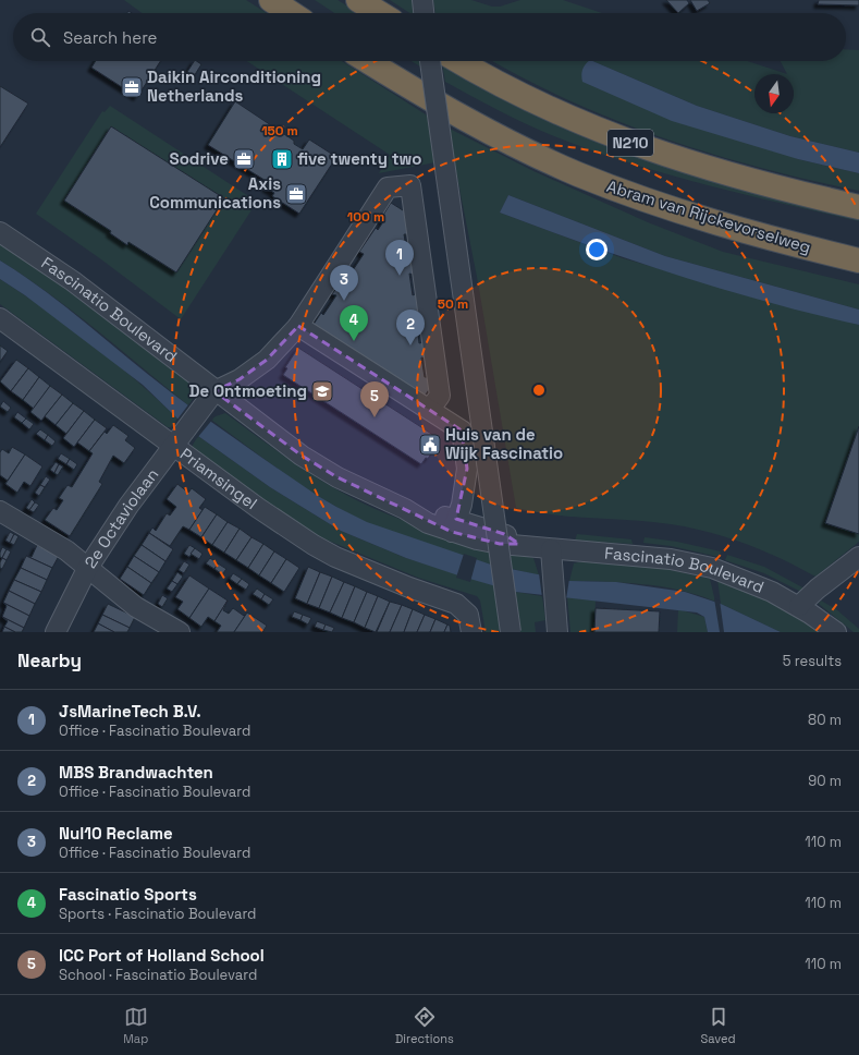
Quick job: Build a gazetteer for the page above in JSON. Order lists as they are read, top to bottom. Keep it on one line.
{"streets":{"highway":["N210","Abram van Rijckevorselweg"],"street":["Fascinatio Boulevard","Priamsingel","2e Octaviolaan"]},"crossings":[["Fascinatio Boulevard","2e Octaviolaan"],["Priamsingel","2e Octaviolaan"]],"places":{"office":["Daikin Airconditioning Netherlands","Sodrive","Axis Communications"],"building":["five twenty two"],"school or university":["De Ontmoeting"],"public building":["Huis van de Wijk Fascinatio"]},"north":"bottom","page":{"search":"Search here","pins":["1","3","4","2","5"],"heading":["Nearby","5 results"],"list":[{"mark":"1","name":"JsMarineTech B.V.","note":"Office · Fascinatio Boulevard","value":"80 m"},{"mark":"2","name":"MBS Brandwachten","note":"Office · Fascinatio Boulevard","value":"90 m"},{"mark":"3","name":"Nul10 Reclame","note":"Office · Fascinatio Boulevard","value":"110 m"},{"mark":"4","name":"Fascinatio Sports","note":"Sports · Fascinatio Boulevard","value":"110 m"},{"mark":"5","name":"ICC Port of Holland School","note":"School · Fascinatio Boulevard","value":"110 m"}],"nav":["Map","Directions","Saved"]},"rings":["150 m","100 m","50 m"]}
